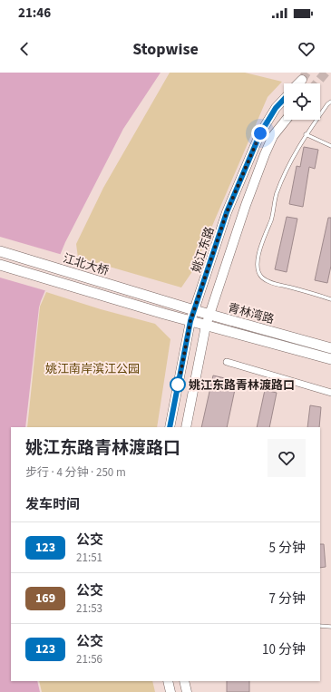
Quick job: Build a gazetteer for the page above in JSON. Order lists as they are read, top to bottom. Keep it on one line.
{"streets":{"main road":["姚江东路","江北大桥","青林湾路"]},"crossings":[["姚江东路","青林湾路"],["江北大桥","青林湾路"]],"parks":["姚江南岸滨江公园"],"places":["姚江东路青林渡路口"],"lines":["bus line 123"],"page":{"status":"21:46","header":"Stopwise","heading":[["姚江东路青林渡路口","步行 · 4 分钟 · 250 m"],"发车时间"],"list":[{"mark":"123","name":"公交","note":"21:51","value":"5 分钟"},{"mark":"169","name":"公交","note":"21:53","value":"7 分钟"},{"mark":"123","name":"公交","note":"21:56","value":"10 分钟"}]}}
